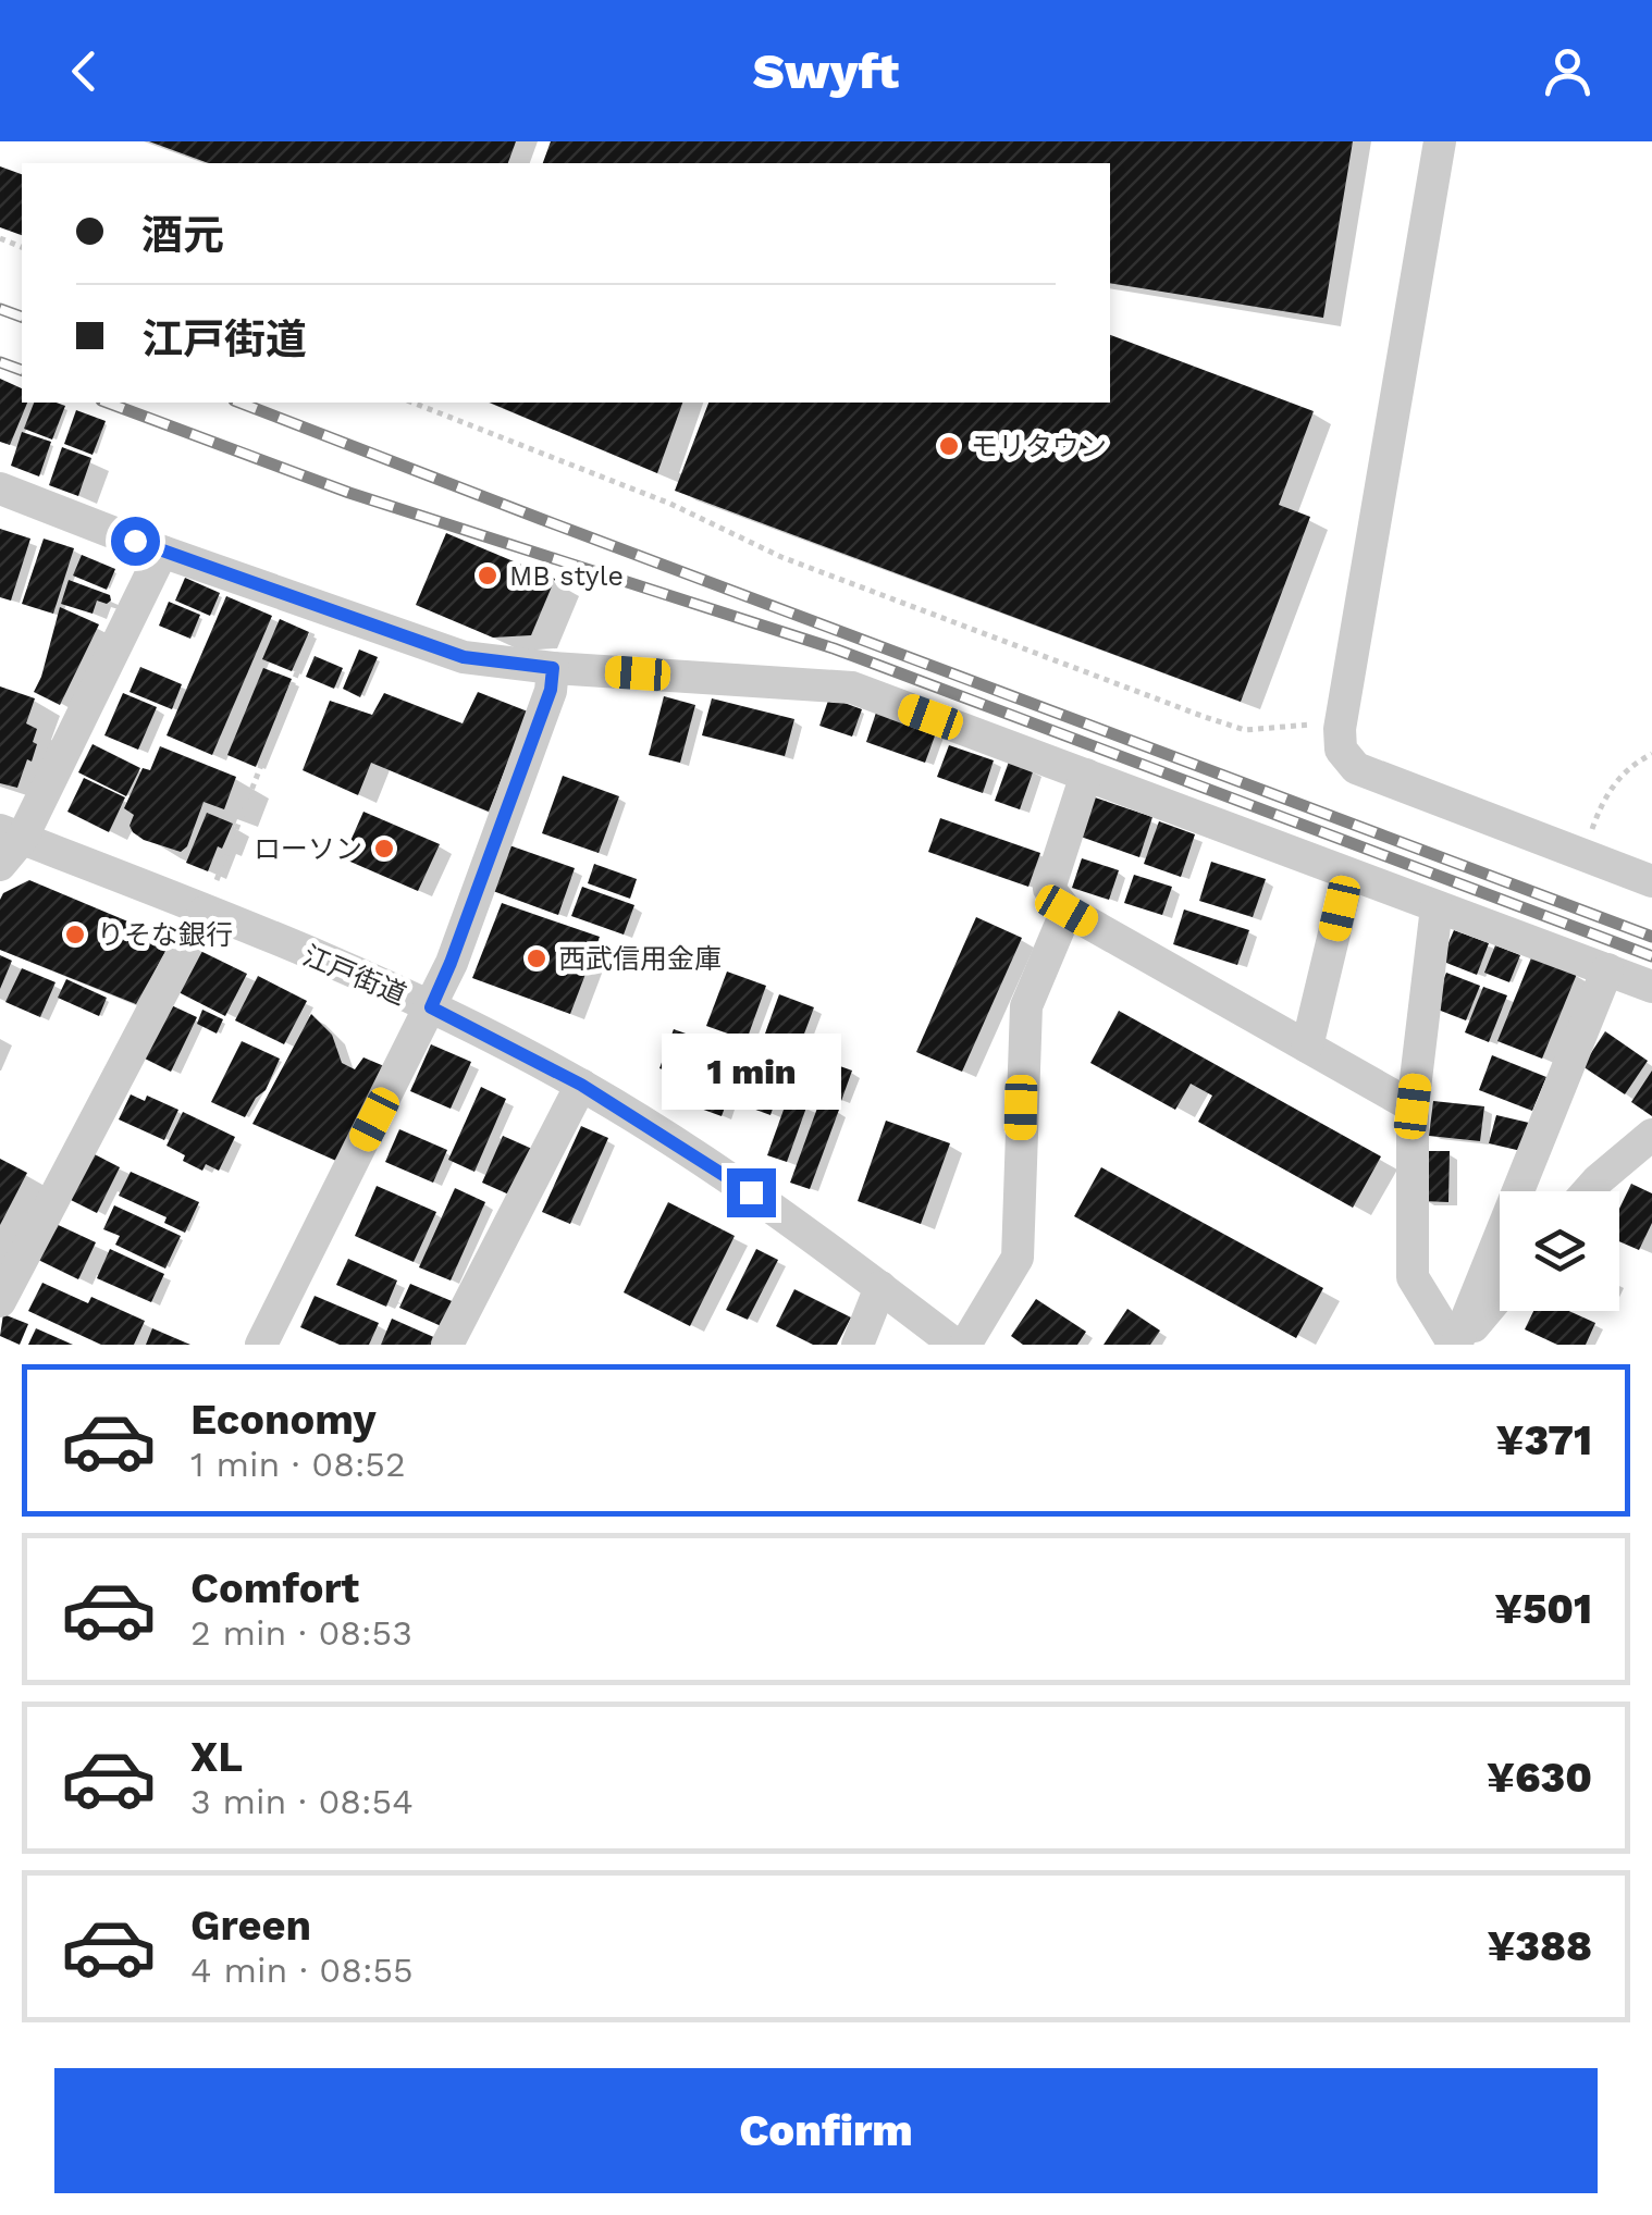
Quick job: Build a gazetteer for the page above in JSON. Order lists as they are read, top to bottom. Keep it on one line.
{"streets":{"street":["江戸街道"]},"places":["モリタウン","MB style","ローソン","りそな銀行","西武信用金庫"],"page":{"header":"Swyft","banner":["酒元","江戸街道"],"bubble":"1 min","list":[{"name":"Economy","note":"1 min · 08:52","value":"¥371"},{"name":"Comfort","note":"2 min · 08:53","value":"¥501"},{"name":"XL","note":"3 min · 08:54","value":"¥630"},{"name":"Green","note":"4 min · 08:55","value":"¥388"}],"buttons":"Confirm"}}
